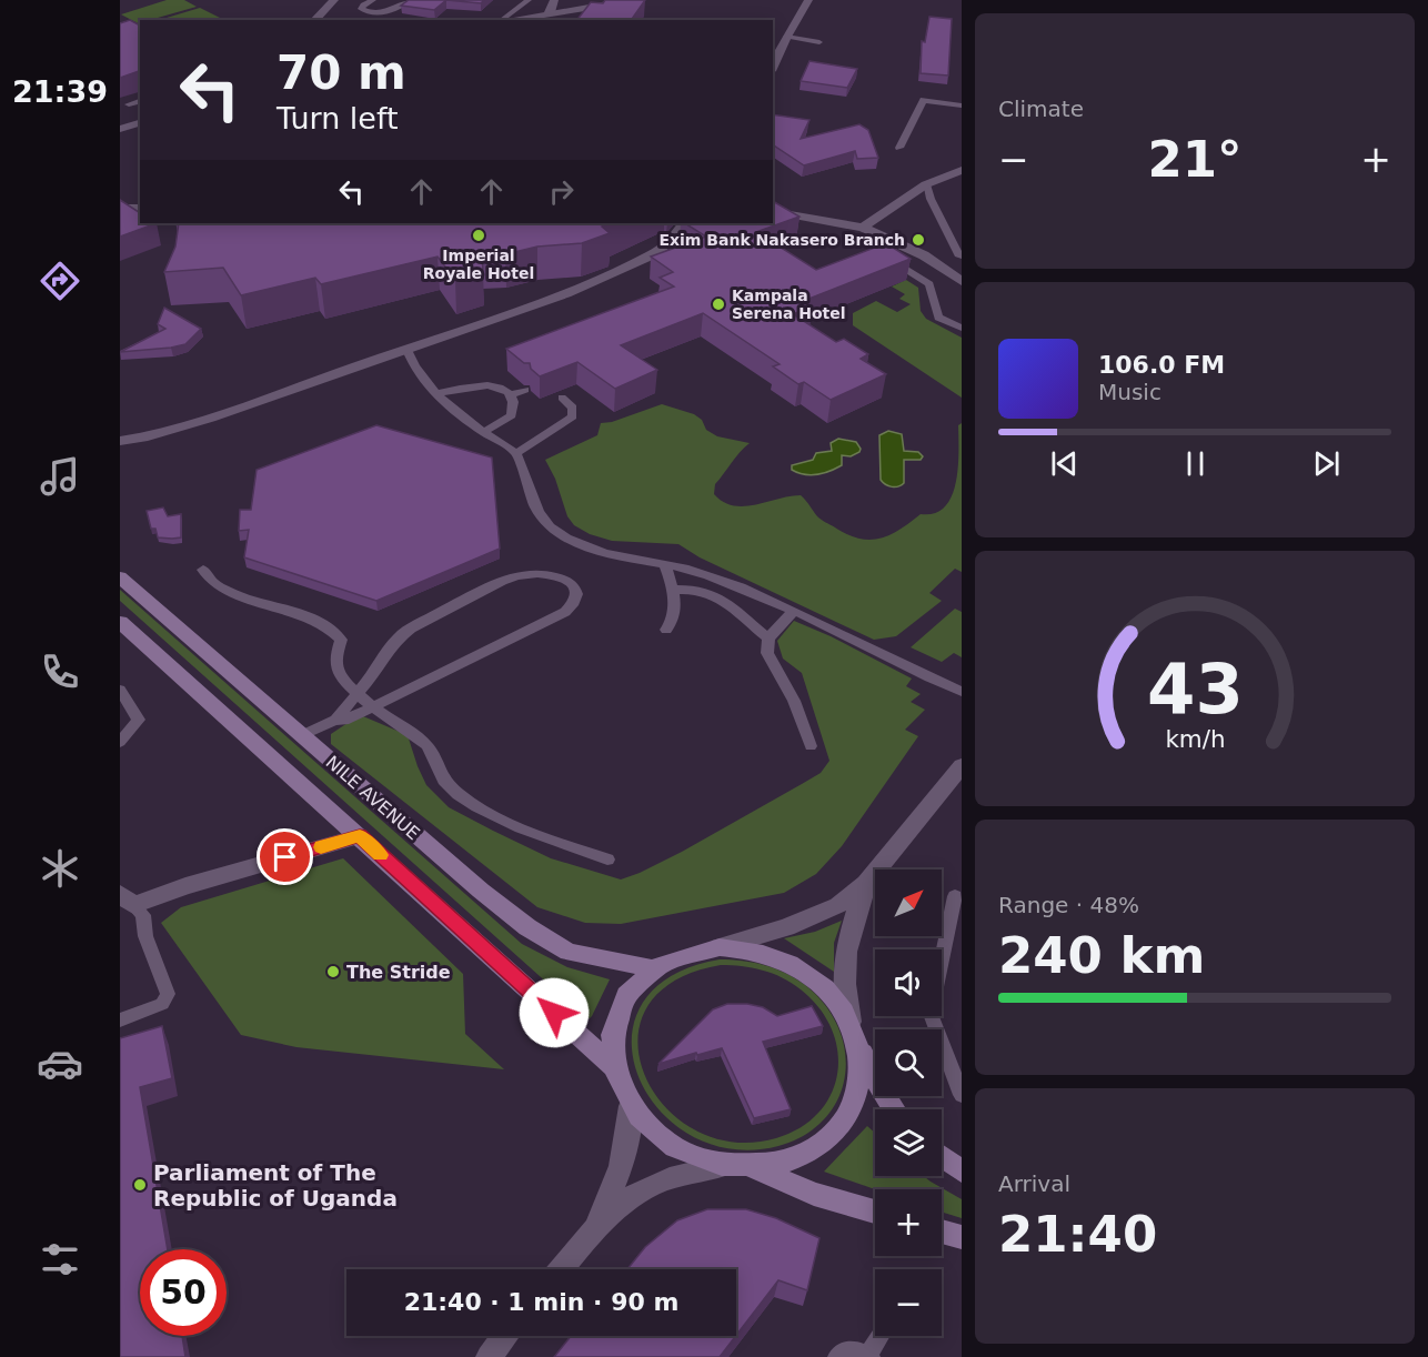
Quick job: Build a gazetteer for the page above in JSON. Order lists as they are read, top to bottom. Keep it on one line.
{"streets":{"main road":["NILE AVENUE"]},"places":["Imperial Royale Hotel","Exim Bank Nakasero Branch","Kampala Serena Hotel","The Stride","Parliament of The Republic of Uganda"],"north":"top right","page":{"tabs":"21:39","tile":["Climate",["Range · 48%","240 km"],["Arrival","21:40"]],"turn":["70 m","Turn left"],"heat":["−","21°","+"],"song":["106.0 FM","Music"],"map_buttons":["+","−"],"limit":"50","trip":"21:40 · 1 min · 90 m","gauge":["43","km/h"]}}
